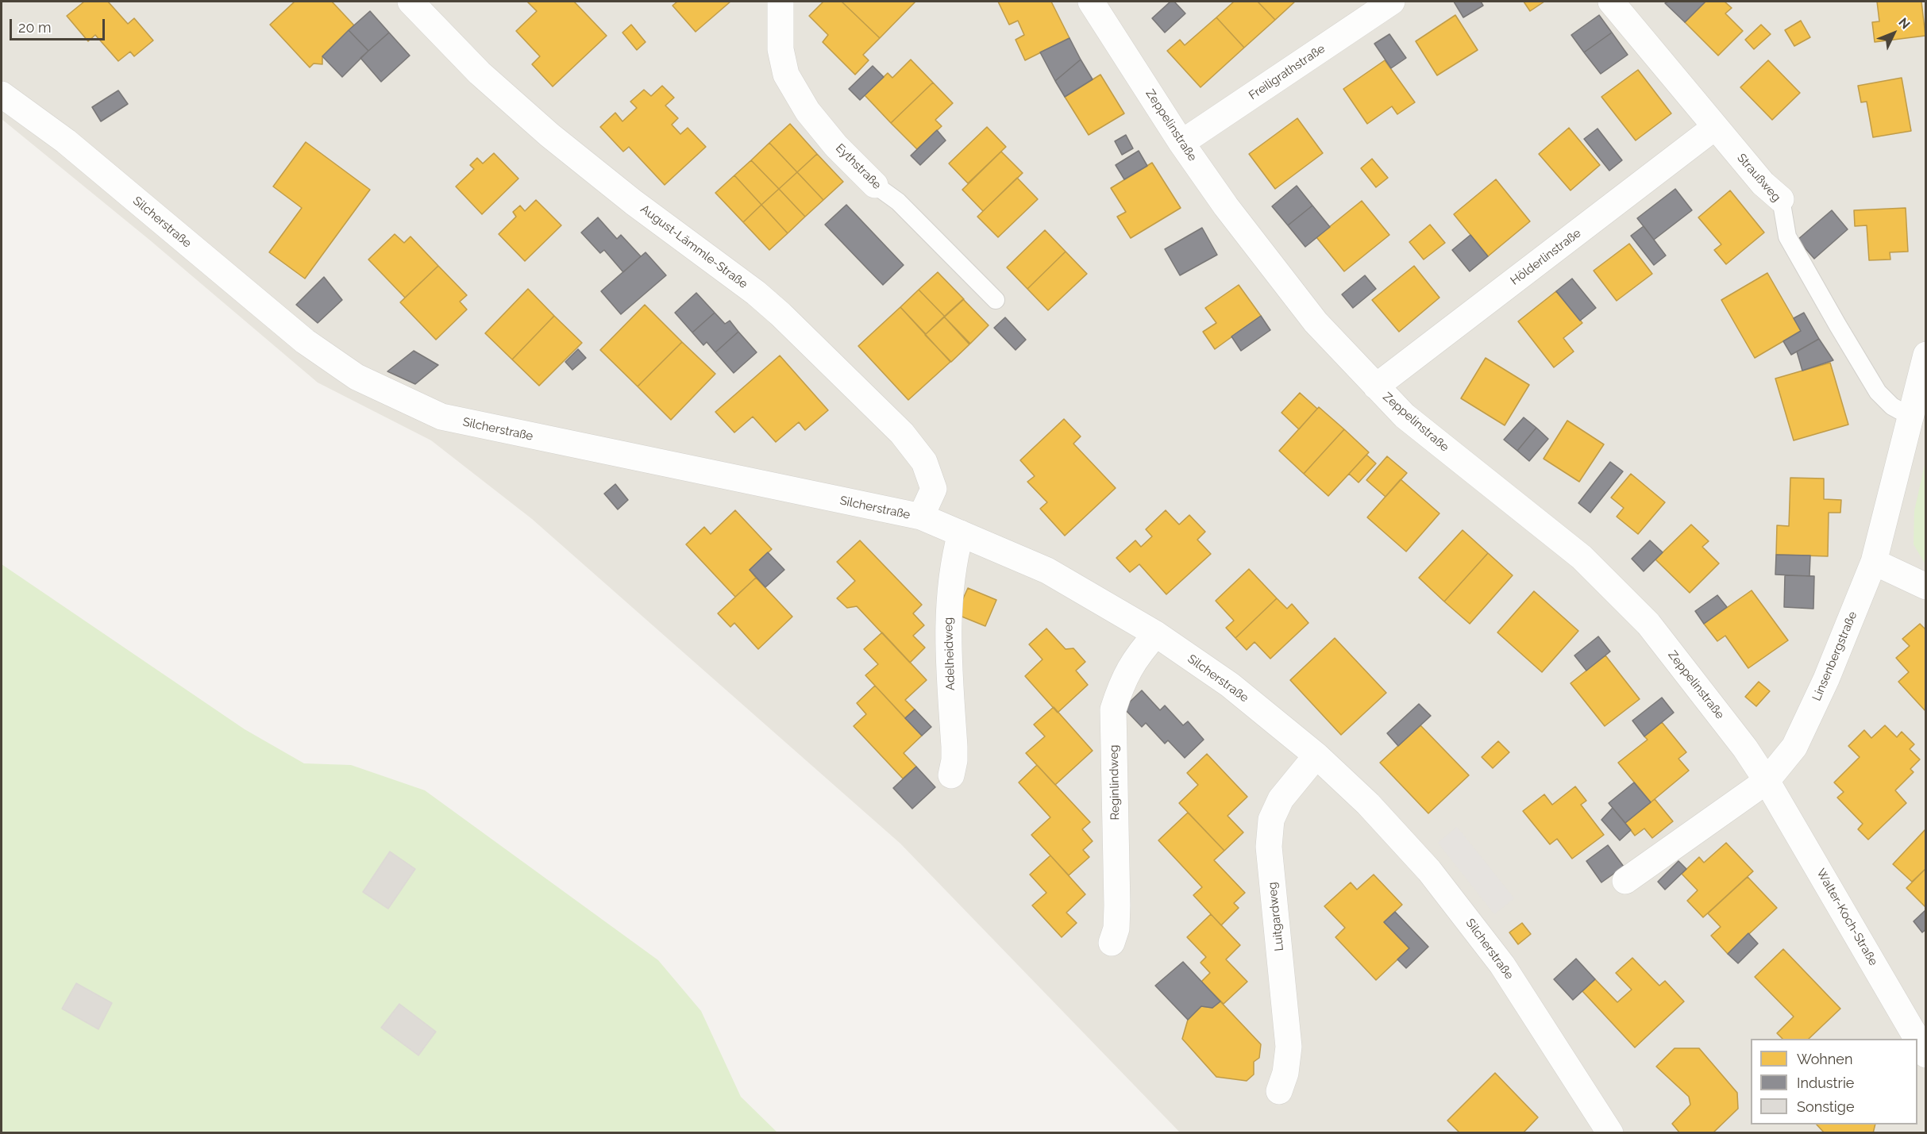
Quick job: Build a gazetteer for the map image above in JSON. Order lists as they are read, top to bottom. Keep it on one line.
{"streets":{"street":["Freiligrathstraße","Zeppelinstraße","Eythstraße","Straußweg","Silcherstraße","August-Lämmle-Straße","Hölderlinstraße","Adelheidweg","Linsenbergstraße","Reginlindweg","Luitgardweg","Walter-Koch-Straße"]},"crossings":[["Freiligrathstraße","Zeppelinstraße"],["Zeppelinstraße","Hölderlinstraße"],["Zeppelinstraße","Linsenbergstraße"],["Zeppelinstraße","Walter-Koch-Straße"],["Straußweg","Hölderlinstraße"],["Straußweg","Linsenbergstraße"],["Silcherstraße","August-Lämmle-Straße"],["Silcherstraße","Adelheidweg"],["Silcherstraße","Reginlindweg"],["Silcherstraße","Luitgardweg"],["Linsenbergstraße","Walter-Koch-Straße"]],"legend":["Wohnen","Industrie","Sonstige"],"scale_bar":"20 m","north":"top right"}
